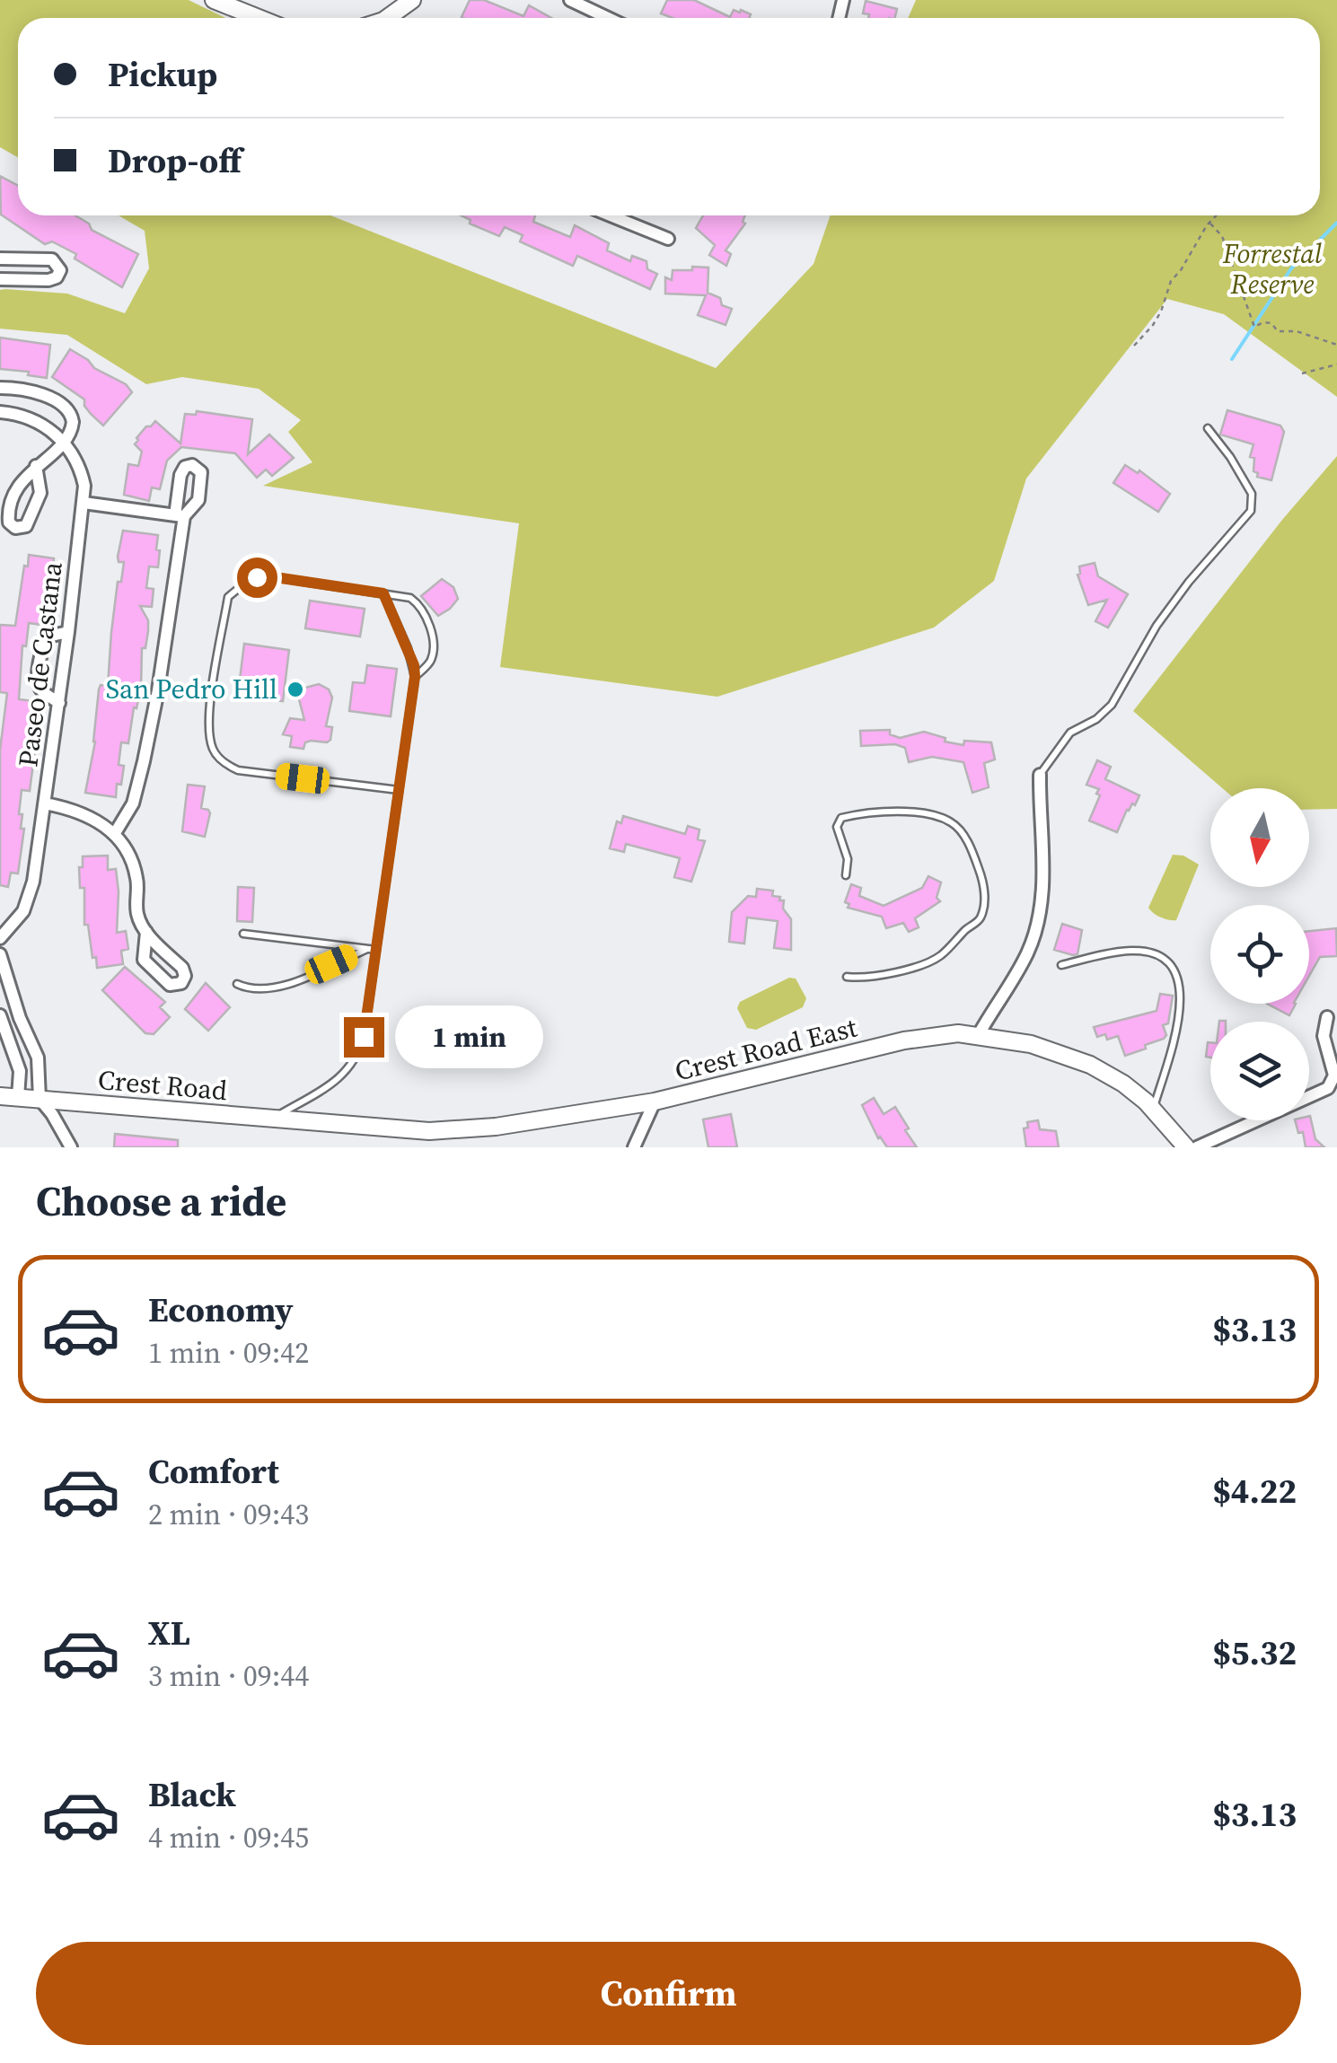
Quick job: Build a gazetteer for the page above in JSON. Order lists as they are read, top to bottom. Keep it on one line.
{"streets":{"street":["Paseo de Castana","Crest Road East","Crest Road"]},"crossings":[["Crest Road East","Crest Road"]],"parks":["Forrestal Reserve"],"places":["San Pedro Hill"],"north":"bottom","page":{"banner":["Pickup","Drop-off"],"bubble":"1 min","heading":"Choose a ride","list":[{"name":"Economy","note":"1 min · 09:42","value":"$3.13"},{"name":"Comfort","note":"2 min · 09:43","value":"$4.22"},{"name":"XL","note":"3 min · 09:44","value":"$5.32"},{"name":"Black","note":"4 min · 09:45","value":"$3.13"}],"buttons":"Confirm"}}
